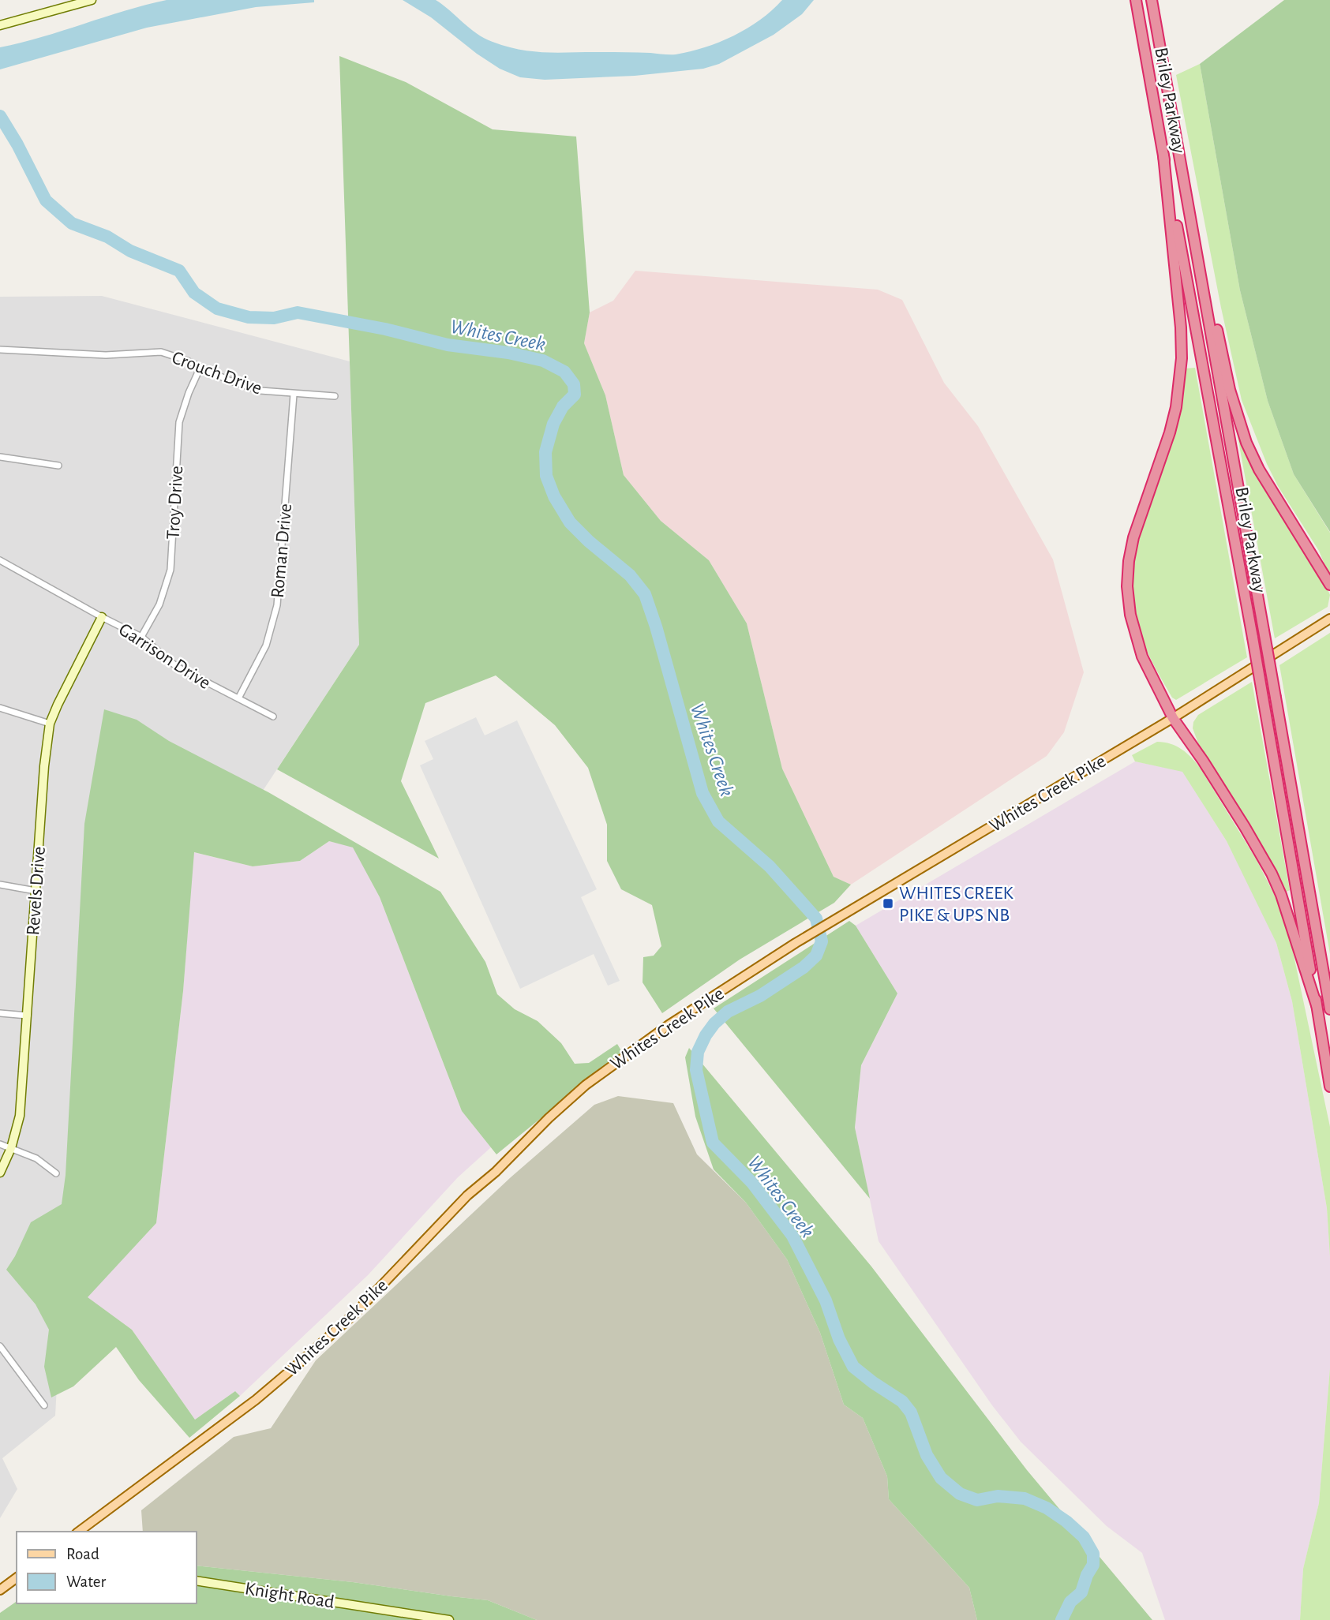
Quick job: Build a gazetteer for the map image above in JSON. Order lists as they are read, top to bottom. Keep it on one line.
{"streets":{"highway":["Briley Parkway"],"main road":["Whites Creek Pike"],"street":["Crouch Drive","Troy Drive","Roman Drive","Garrison Drive","Revels Drive","Knight Road"]},"crossings":[["Crouch Drive","Troy Drive"],["Crouch Drive","Roman Drive"],["Troy Drive","Garrison Drive"],["Roman Drive","Garrison Drive"],["Garrison Drive","Revels Drive"]],"water":["Whites Creek"],"places":{"transit":["WHITES CREEK PIKE & UPS NB"]},"legend":["Road","Water"]}
